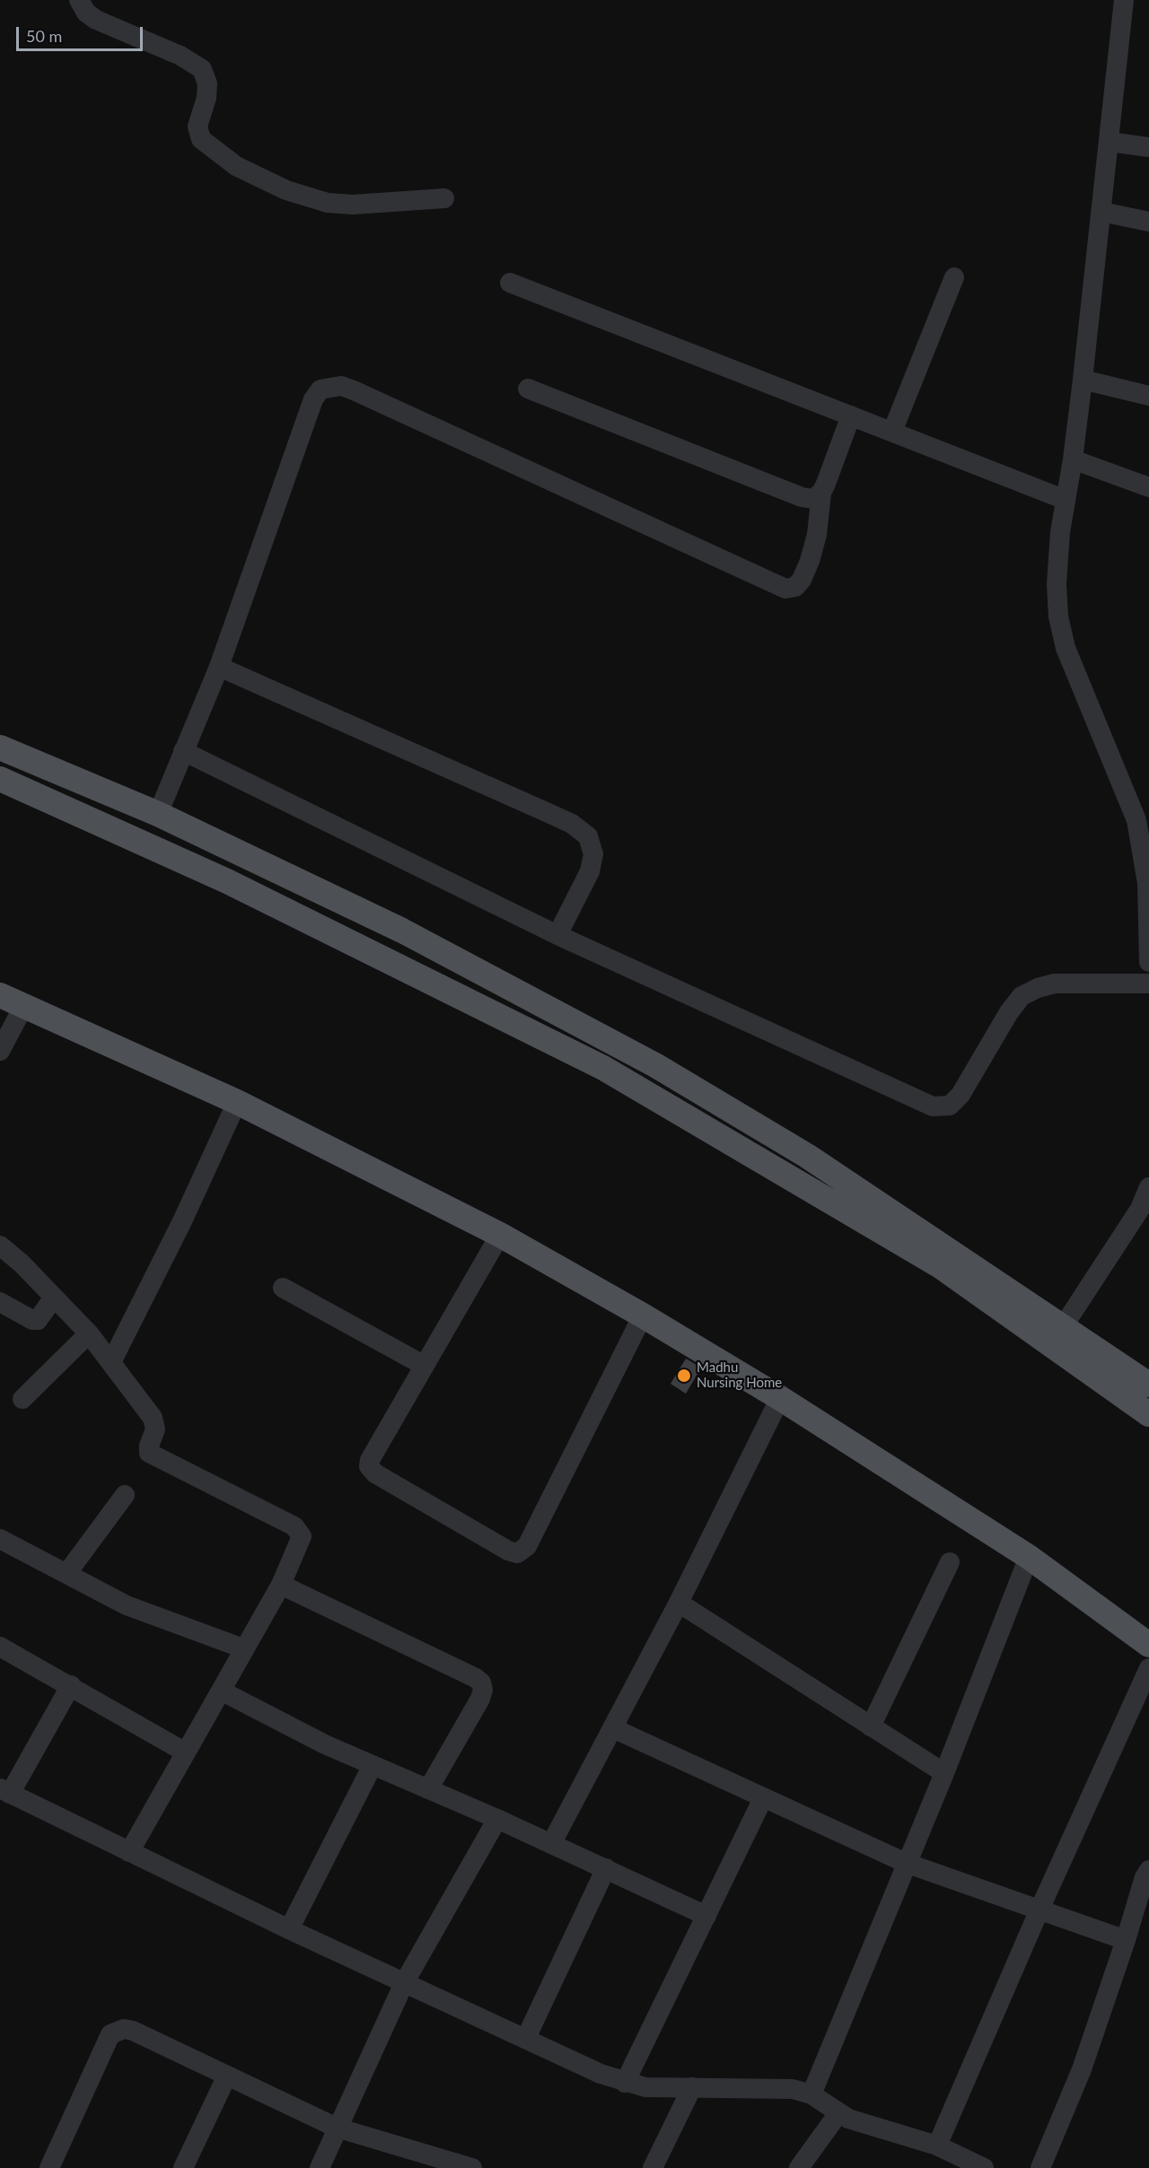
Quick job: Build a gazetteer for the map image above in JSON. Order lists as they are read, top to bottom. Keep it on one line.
{"places":["Madhu Nursing Home"],"scale_bar":"50 m"}
